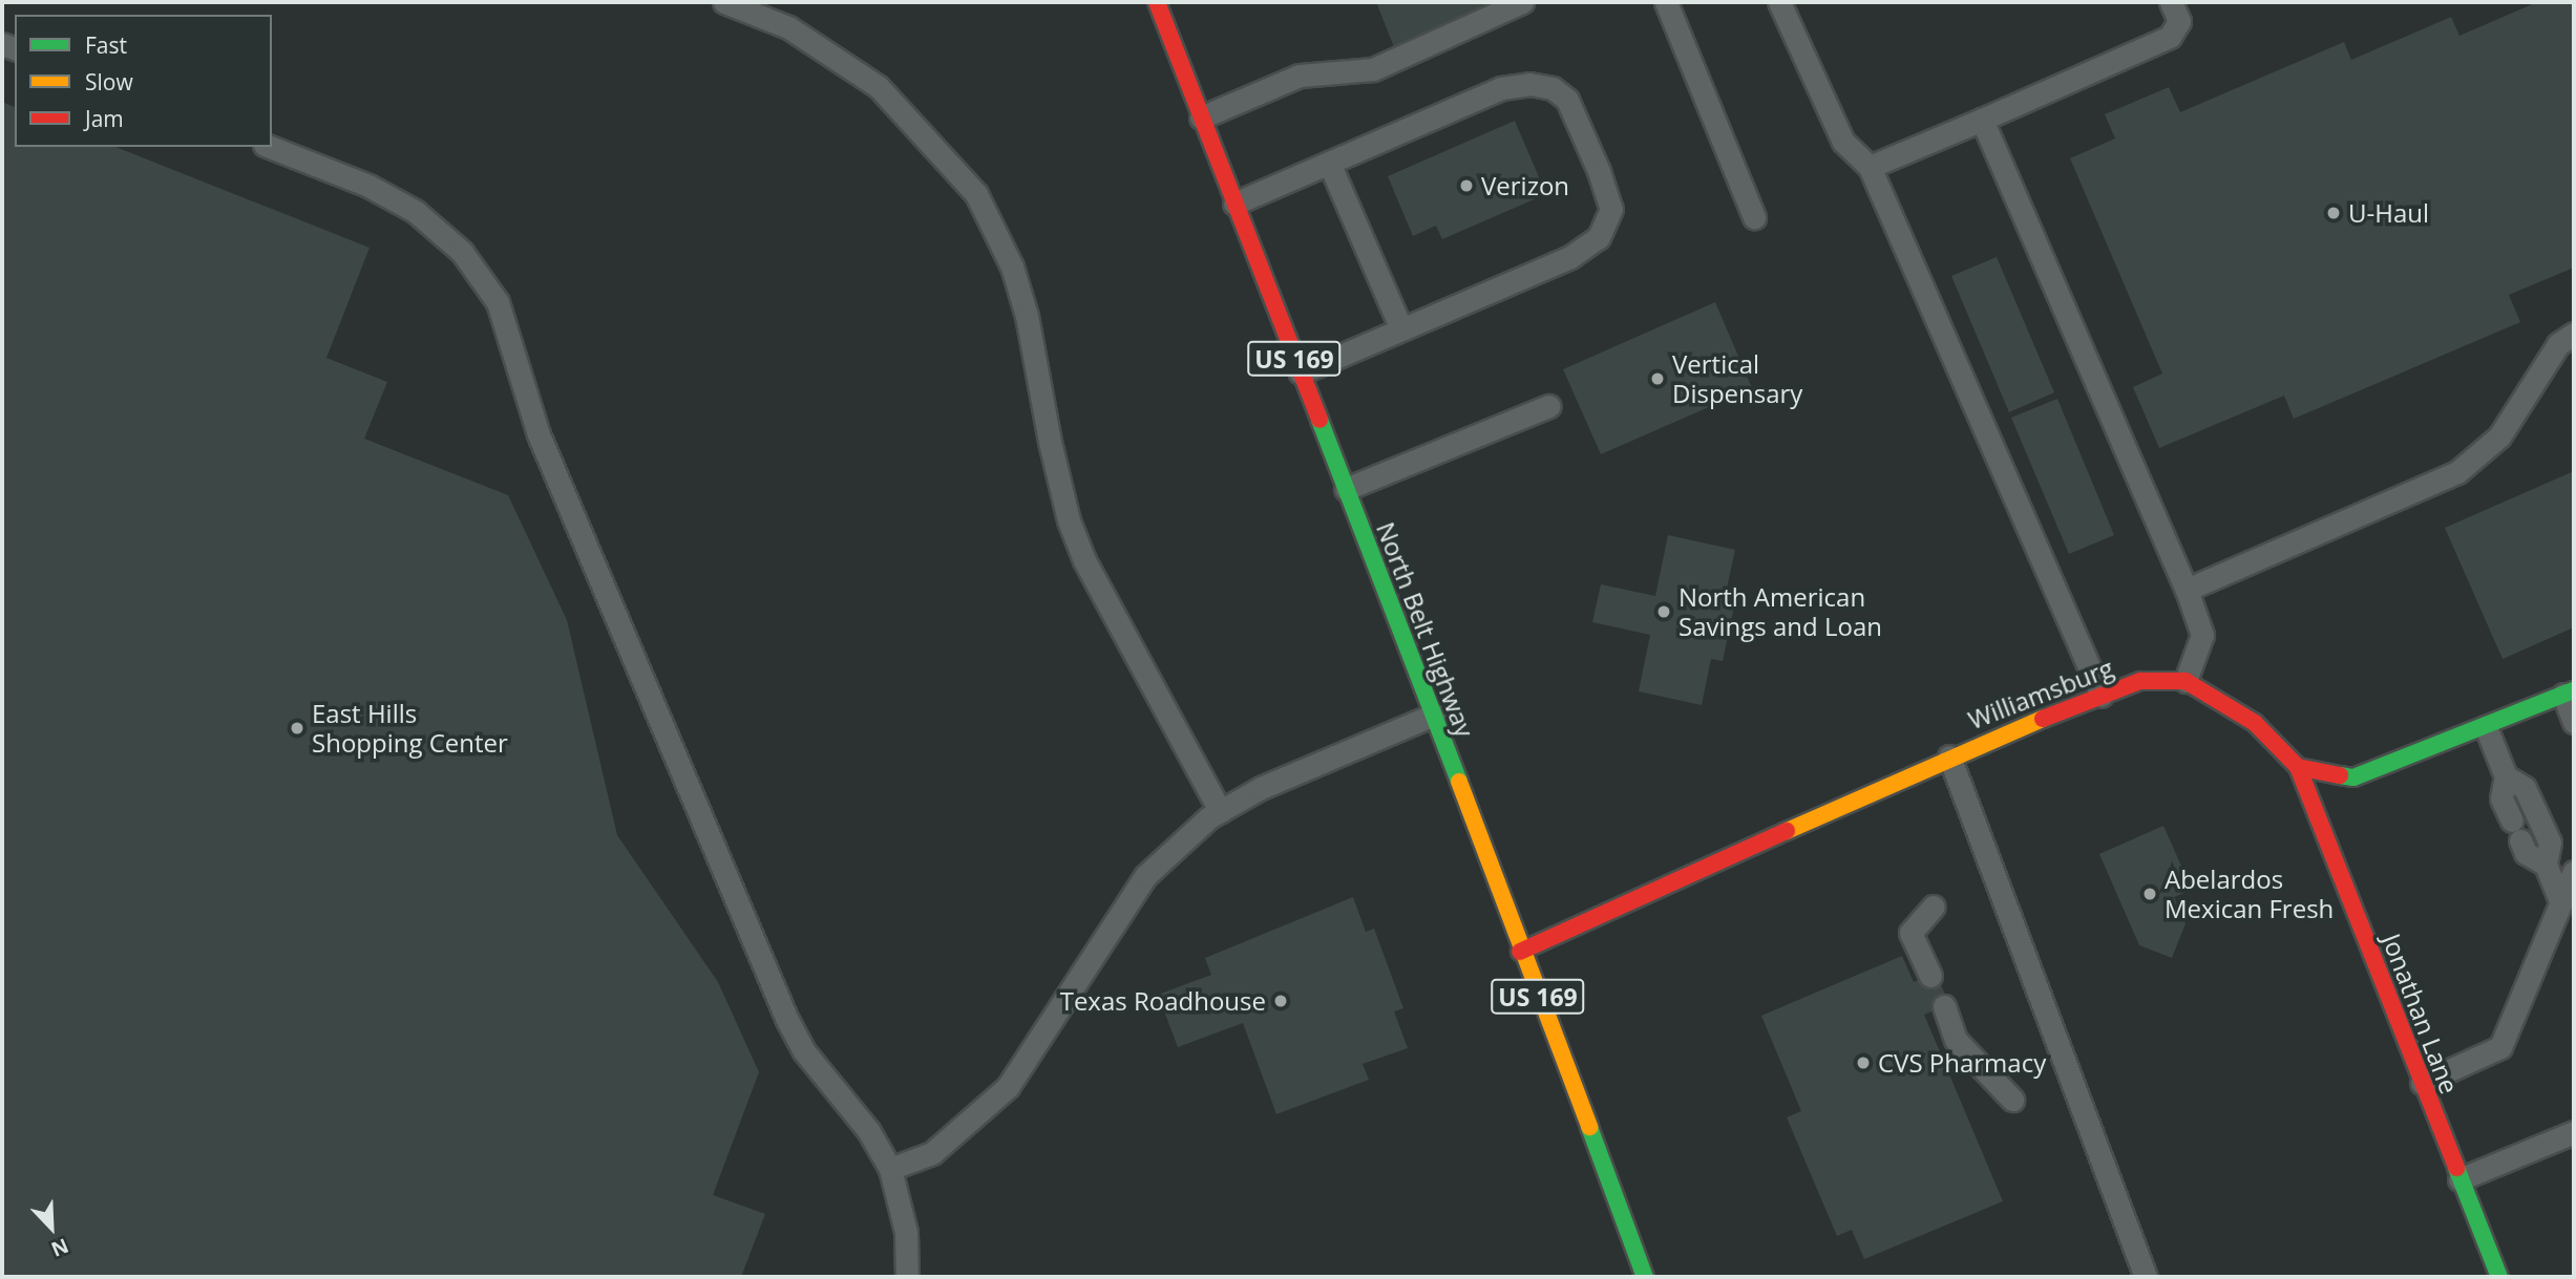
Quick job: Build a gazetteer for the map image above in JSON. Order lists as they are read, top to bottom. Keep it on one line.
{"streets":{"street":["US 169","North Belt Highway","Williamsburg","Jonathan Lane"]},"crossings":[["North Belt Highway","Williamsburg"]],"places":["Verizon","U-Haul","Vertical Dispensary","North American Savings and Loan","East Hills Shopping Center","Abelardos Mexican Fresh","Texas Roadhouse","CVS Pharmacy"],"legend":["Fast","Slow","Jam"],"north":"bottom right"}
